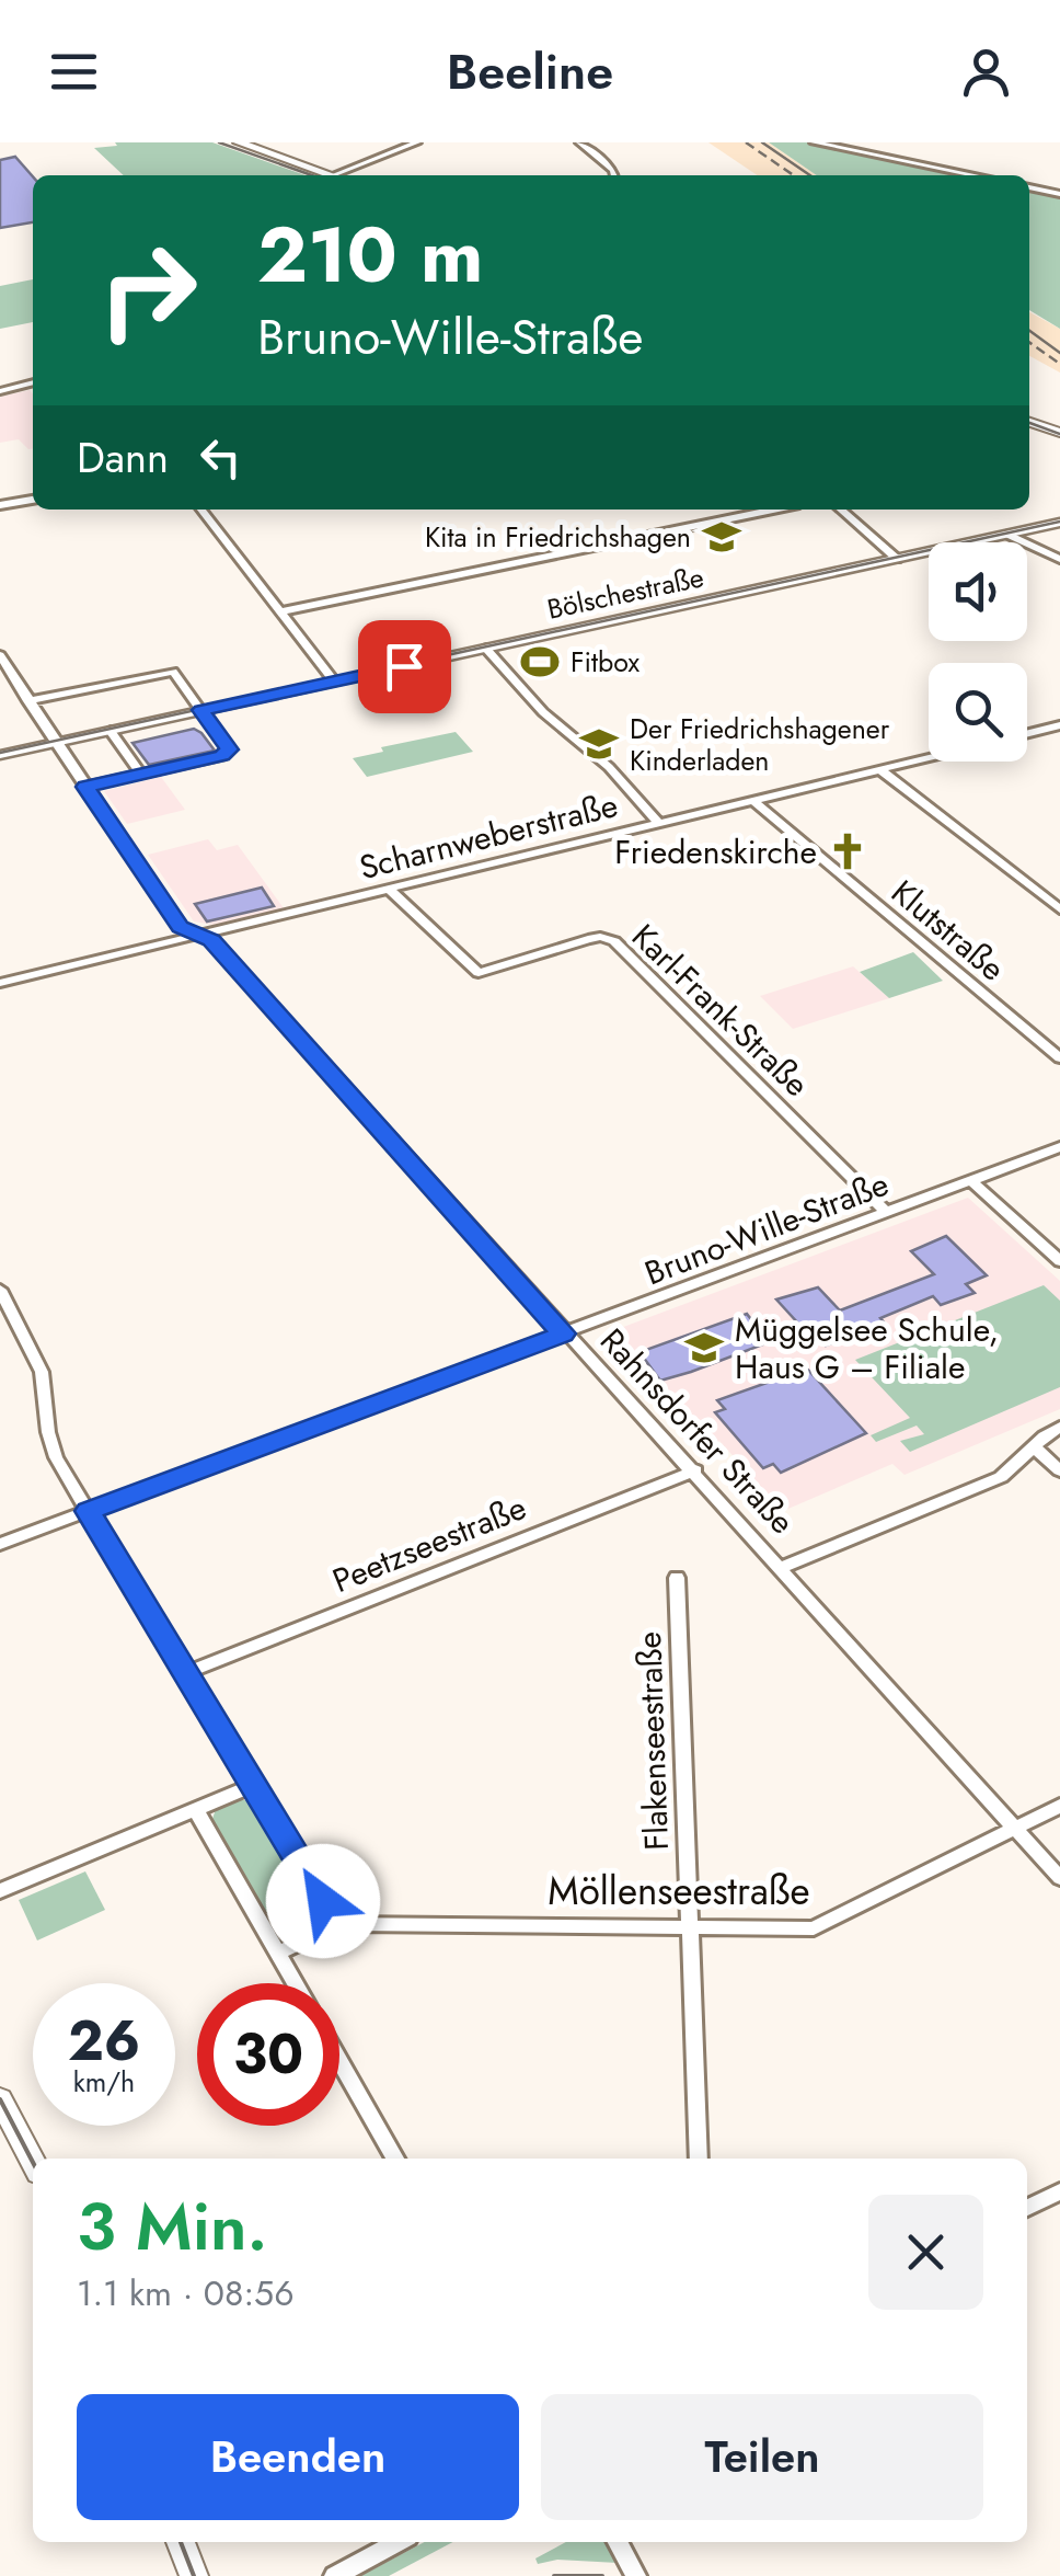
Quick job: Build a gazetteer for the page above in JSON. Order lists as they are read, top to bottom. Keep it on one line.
{"streets":{"street":["Bölschestraße","Scharnweberstraße","Klutstraße","Karl-Frank-Straße","Bruno-Wille-Straße","Rahnsdorfer Straße","Peetzseestraße","Flakenseestraße","Möllenseestraße"]},"crossings":[["Bölschestraße","Rahnsdorfer Straße"],["Scharnweberstraße","Klutstraße"],["Scharnweberstraße","Karl-Frank-Straße"],["Scharnweberstraße","Rahnsdorfer Straße"],["Karl-Frank-Straße","Bruno-Wille-Straße"],["Bruno-Wille-Straße","Rahnsdorfer Straße"],["Rahnsdorfer Straße","Peetzseestraße"],["Rahnsdorfer Straße","Möllenseestraße"],["Flakenseestraße","Möllenseestraße"]],"places":{"school or university":["Kita in Friedrichshagen","Der Friedrichshagener Kinderladen","Müggelsee Schule, Haus G – Filiale"],"sports":["Fitbox"],"church":["Friedenskirche"]},"page":{"header":"Beeline","turn":["210 m","Bruno-Wille-Straße"],"then":"Dann","speed":"26 km/h","limit":"30","heading":["3 Min.","1.1 km · 08:56"],"buttons":["Beenden","Teilen"]}}
